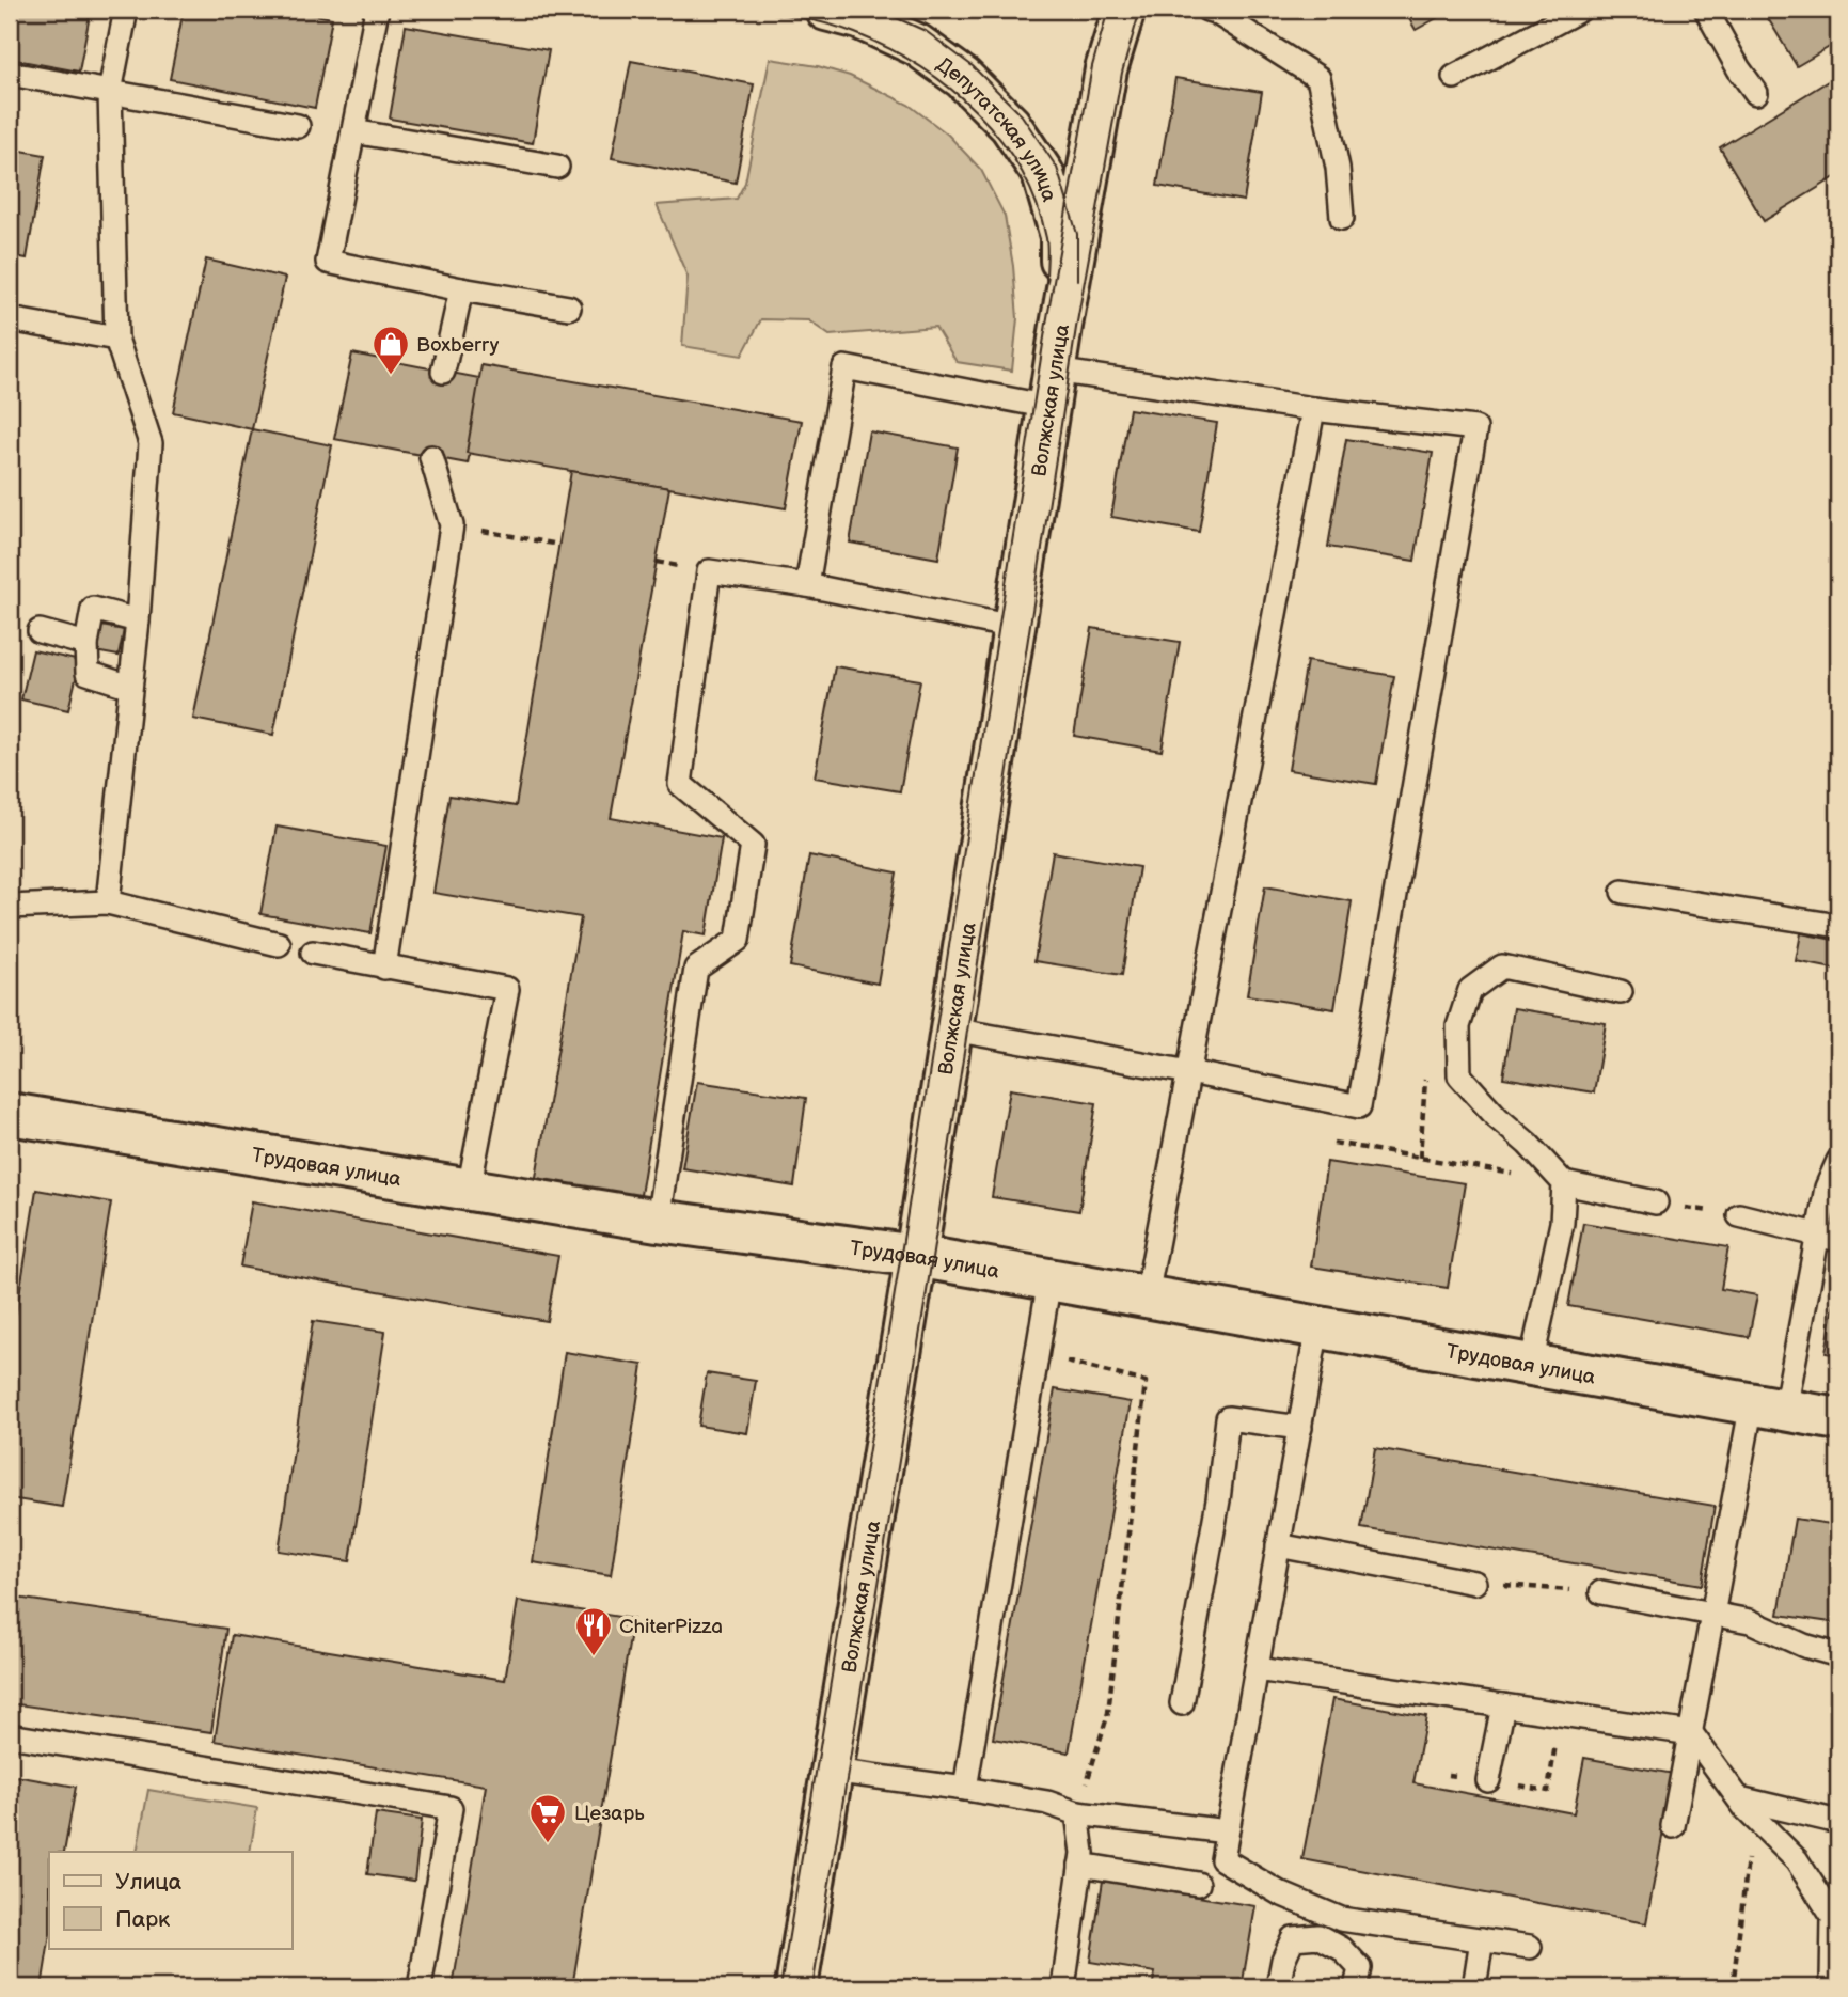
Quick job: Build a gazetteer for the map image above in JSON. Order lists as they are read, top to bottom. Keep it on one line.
{"streets":{"street":["Депутатская улица","Волжская улица","Трудовая улица"]},"crossings":[["Депутатская улица","Волжская улица"],["Волжская улица","Трудовая улица"]],"places":{"shop":["Boxberry"],"restaurant":["ChiterPizza"],"supermarket":["Цезарь"]},"legend":["Улица","Парк"]}
